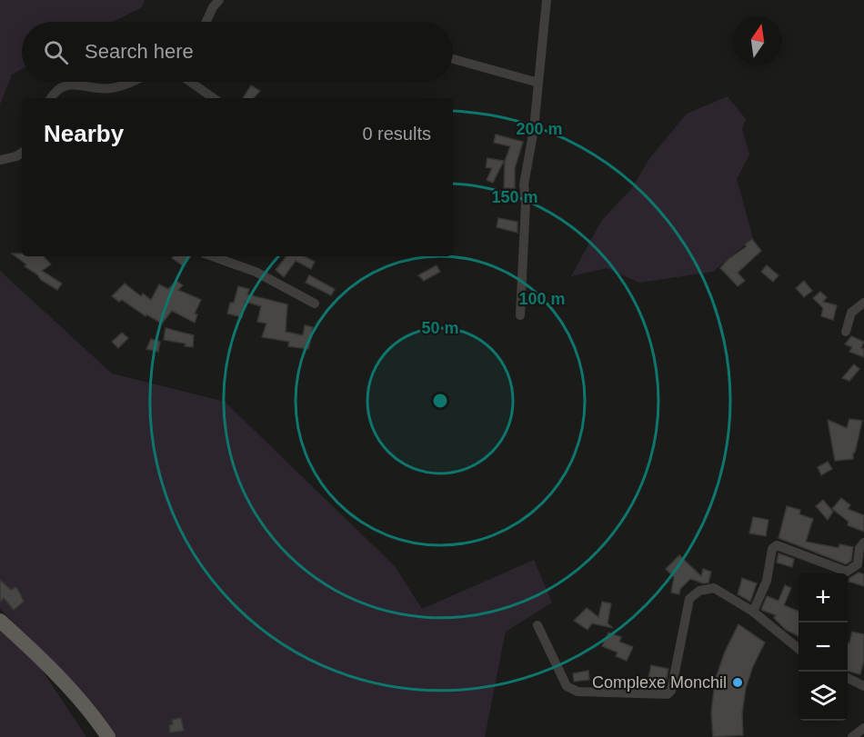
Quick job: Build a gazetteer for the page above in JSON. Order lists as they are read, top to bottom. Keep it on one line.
{"places":["Complexe Monchil"],"north":"top","page":{"search":"Search here","heading":["Nearby","0 results"],"map_buttons":["+","−"]},"rings":["200 m","150 m","100 m","50 m"]}
